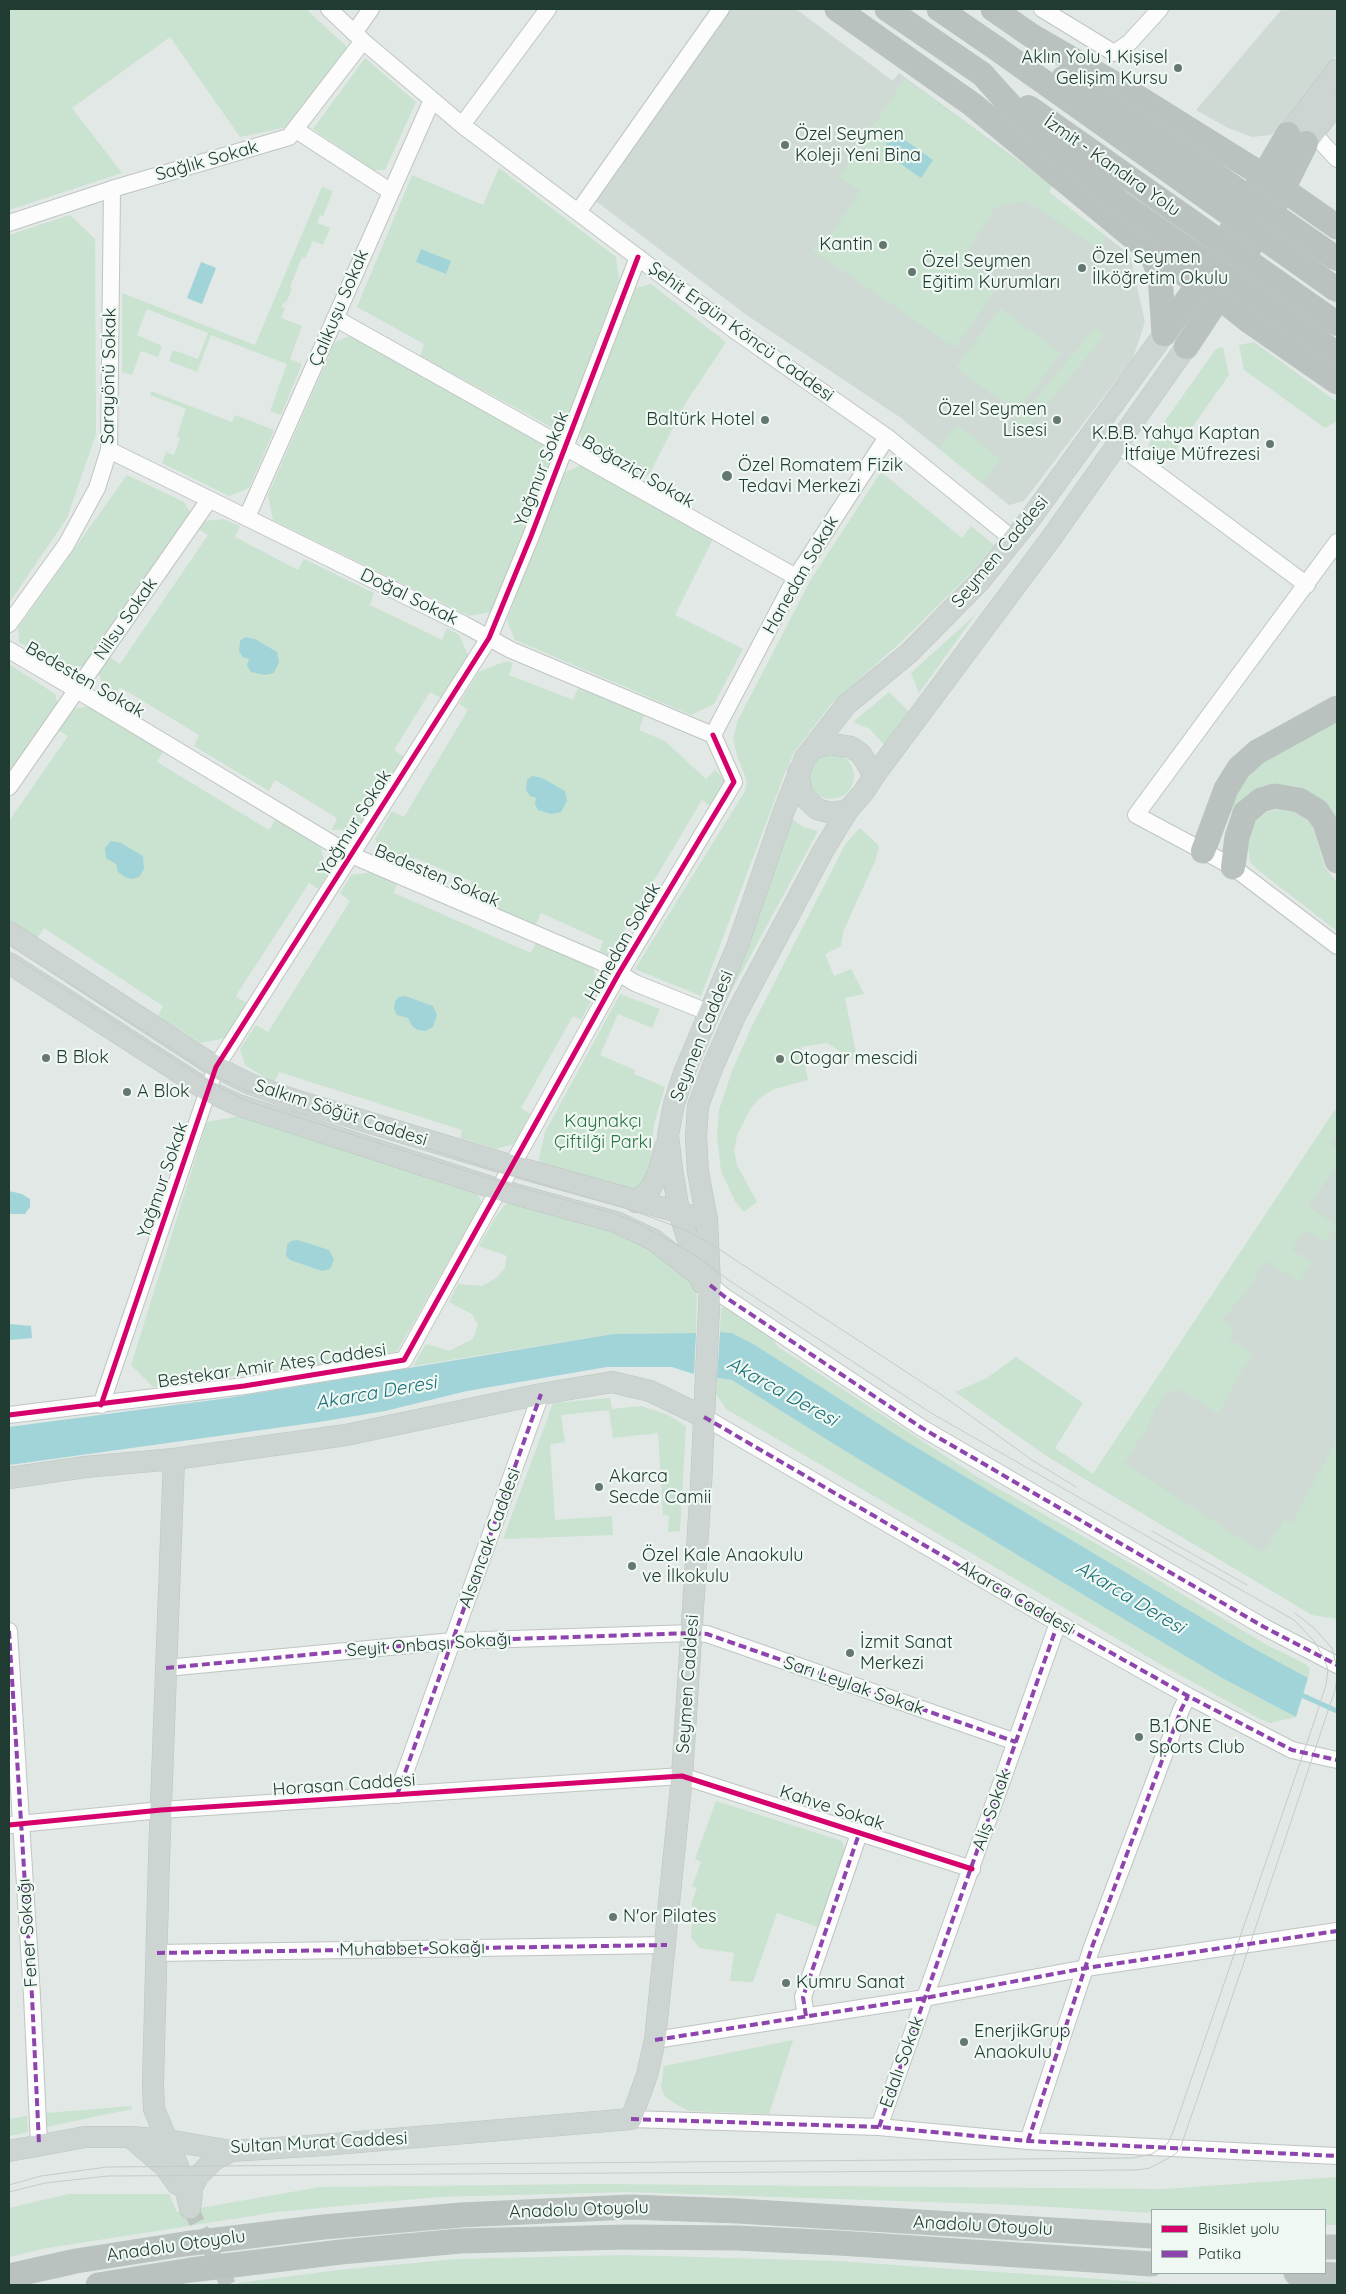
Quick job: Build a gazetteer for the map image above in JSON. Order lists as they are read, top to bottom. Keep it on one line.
{"streets":{"highway":["İzmit - Kandıra Yolu","Anadolu Otoyolu"],"main road":["Seymen Caddesi","Salkım Söğüt Caddesi","Sultan Murat Caddesi"],"street":["Sağlık Sokak","Çalıkuşu Sokak","Şehit Ergün Köncü Caddesi","Sarayönü Sokak","Yağmur Sokak","Boğaziçi Sokak","Hanedan Sokak","Doğal Sokak","Nilsu Sokak","Bedesten Sokak","Bestekar Amir Ateş Caddesi","Alsancak Caddesi","Akarca Caddesi","Seyit Onbaşı Sokağı","Sarı Leylak Sokak","Horasan Caddesi","Kahve Sokak","Aliş Sokak","Fener Sokağı","Muhabbet Sokağı","Edalı Sokak"]},"crossings":[["Sağlık Sokak","Şehit Ergün Köncü Caddesi"],["Sağlık Sokak","Sarayönü Sokak"],["Çalıkuşu Sokak","Şehit Ergün Köncü Caddesi"],["Çalıkuşu Sokak","Boğaziçi Sokak"],["Çalıkuşu Sokak","Doğal Sokak"],["Şehit Ergün Köncü Caddesi","Yağmur Sokak"],["Şehit Ergün Köncü Caddesi","Seymen Caddesi"],["Şehit Ergün Köncü Caddesi","Hanedan Sokak"],["Sarayönü Sokak","Doğal Sokak"],["Yağmur Sokak","Boğaziçi Sokak"],["Yağmur Sokak","Doğal Sokak"],["Yağmur Sokak","Bedesten Sokak"],["Yağmur Sokak","Salkım Söğüt Caddesi"],["Yağmur Sokak","Bestekar Amir Ateş Caddesi"],["Boğaziçi Sokak","Hanedan Sokak"],["Seymen Caddesi","Bedesten Sokak"],["Seymen Caddesi","Salkım Söğüt Caddesi"],["Seymen Caddesi","Akarca Caddesi"],["Seymen Caddesi","Seyit Onbaşı Sokağı"],["Seymen Caddesi","Sarı Leylak Sokak"],["Seymen Caddesi","Horasan Caddesi"],["Seymen Caddesi","Kahve Sokak"],["Seymen Caddesi","Muhabbet Sokağı"],["Seymen Caddesi","Sultan Murat Caddesi"],["Hanedan Sokak","Doğal Sokak"],["Hanedan Sokak","Bedesten Sokak"],["Hanedan Sokak","Salkım Söğüt Caddesi"],["Hanedan Sokak","Bestekar Amir Ateş Caddesi"],["Doğal Sokak","Nilsu Sokak"],["Nilsu Sokak","Bedesten Sokak"],["Alsancak Caddesi","Seyit Onbaşı Sokağı"],["Alsancak Caddesi","Horasan Caddesi"],["Akarca Caddesi","Aliş Sokak"],["Seyit Onbaşı Sokağı","Sarı Leylak Sokak"],["Sarı Leylak Sokak","Aliş Sokak"],["Horasan Caddesi","Kahve Sokak"],["Horasan Caddesi","Fener Sokağı"],["Kahve Sokak","Aliş Sokak"],["Aliş Sokak","Edalı Sokak"],["Fener Sokağı","Sultan Murat Caddesi"]],"water":["Akarca Deresi"],"parks":["Kaynakçı Çiftilği Parkı"],"places":["Aklın Yolu 1 Kişisel Gelişim Kursu","Özel Seymen Koleji Yeni Bina","Kantin","Özel Seymen İlköğretim Okulu","Özel Seymen Eğitim Kurumları","Baltürk Hotel","Özel Seymen Lisesi","K.B.B. Yahya Kaptan İtfaiye Müfrezesi","Özel Romatem Fizik Tedavi Merkezi","B Blok","Otogar mescidi","A Blok","Akarca Secde Camii","Özel Kale Anaokulu ve İlkokulu","İzmit Sanat Merkezi","B.1 ONE Sports Club","N'or Pilates","Kumru Sanat","EnerjikGrup Anaokulu"],"legend":["Bisiklet yolu","Patika"]}
